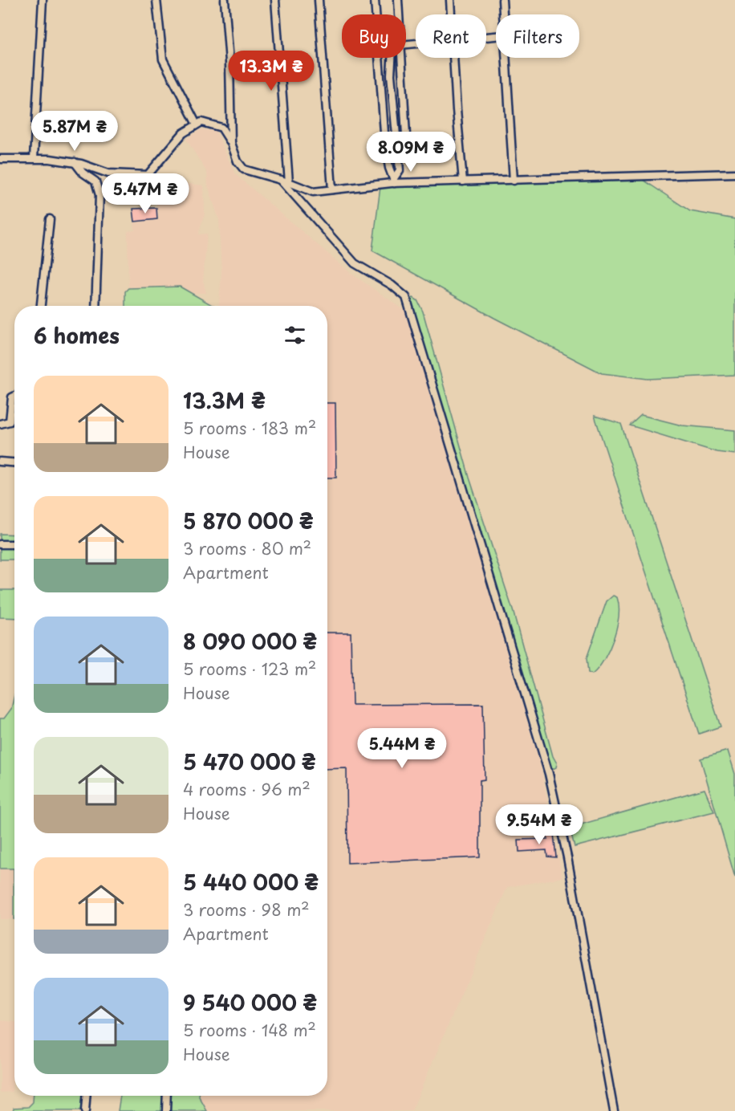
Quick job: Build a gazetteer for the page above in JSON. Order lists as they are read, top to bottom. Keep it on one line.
{"page":{"chip":["Buy","Rent","Filters"],"price":["13.3M ₴","5.87M ₴","8.09M ₴","5.47M ₴","5.44M ₴","9.54M ₴"],"heading":"6 homes","list":[{"name":"13.3M ₴","note":"5 rooms · 183 m² · House"},{"name":"5 870 000 ₴","note":"3 rooms · 80 m² · Apartment"},{"name":"8 090 000 ₴","note":"5 rooms · 123 m² · House"},{"name":"5 470 000 ₴","note":"4 rooms · 96 m² · House"},{"name":"5 440 000 ₴","note":"3 rooms · 98 m² · Apartment"},{"name":"9 540 000 ₴","note":"5 rooms · 148 m² · House"}]}}
